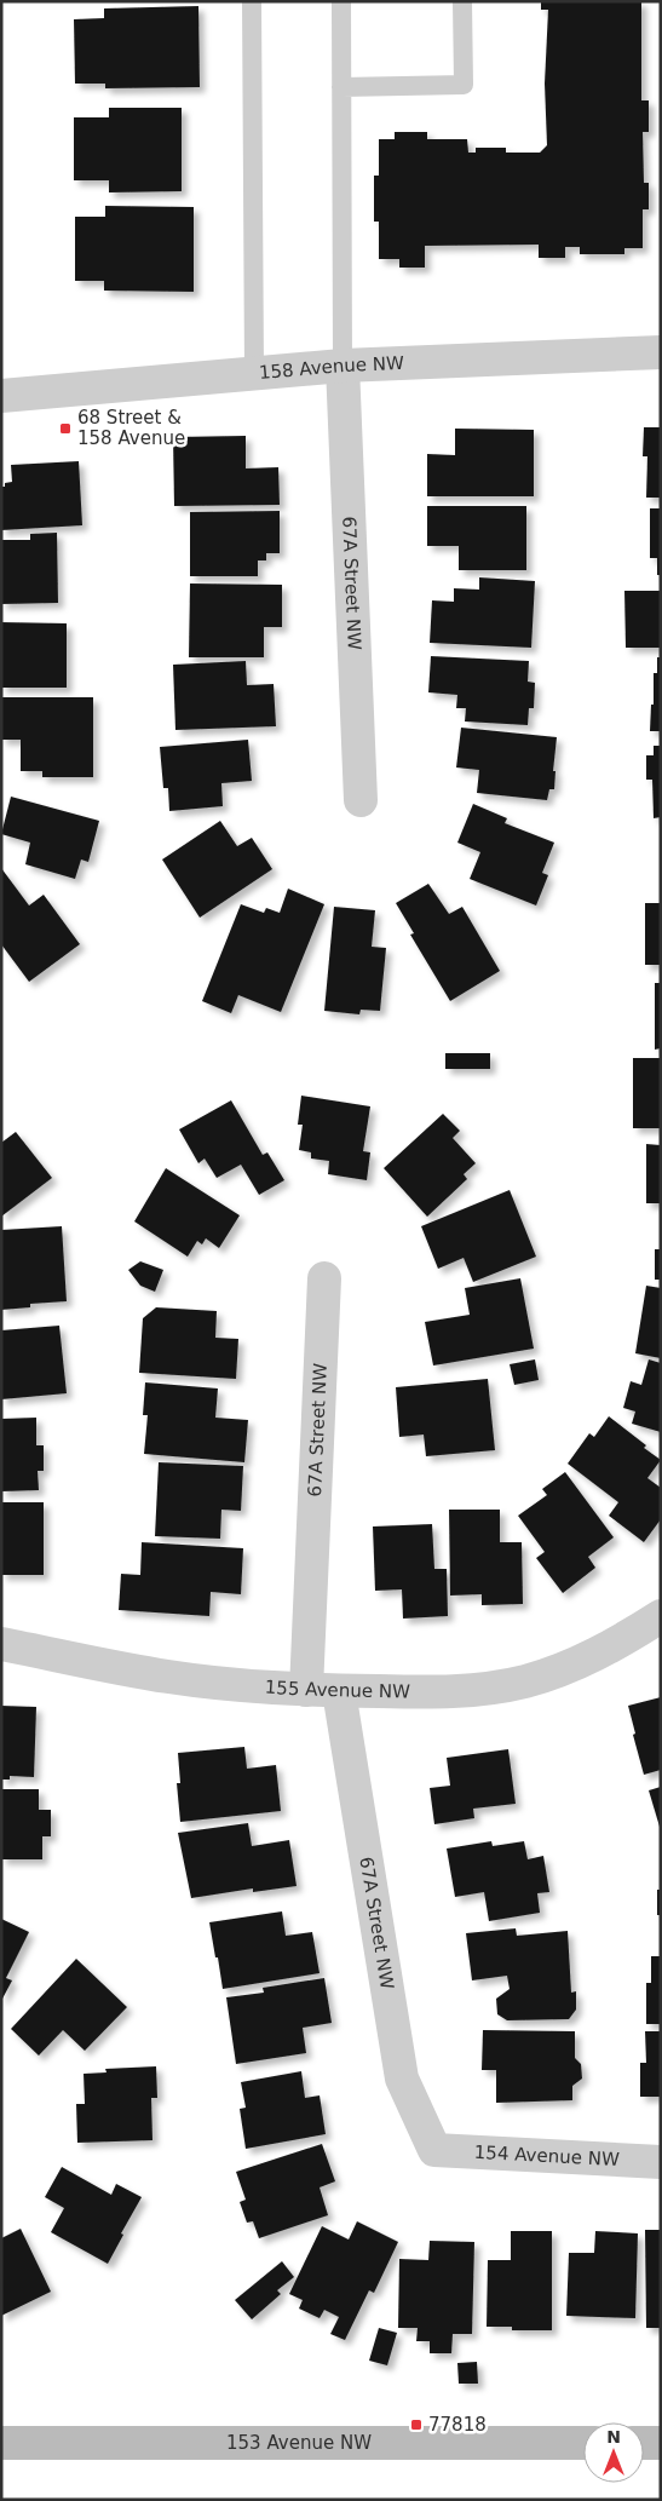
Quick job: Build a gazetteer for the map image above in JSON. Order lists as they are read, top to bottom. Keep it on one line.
{"streets":{"main road":["153 Avenue NW"],"street":["158 Avenue NW","67A Street NW","155 Avenue NW","154 Avenue NW"]},"crossings":[["158 Avenue NW","67A Street NW"],["67A Street NW","155 Avenue NW"],["67A Street NW","154 Avenue NW"]],"places":{"transit":["68 Street & 158 Avenue","77818"]},"north":"top"}
